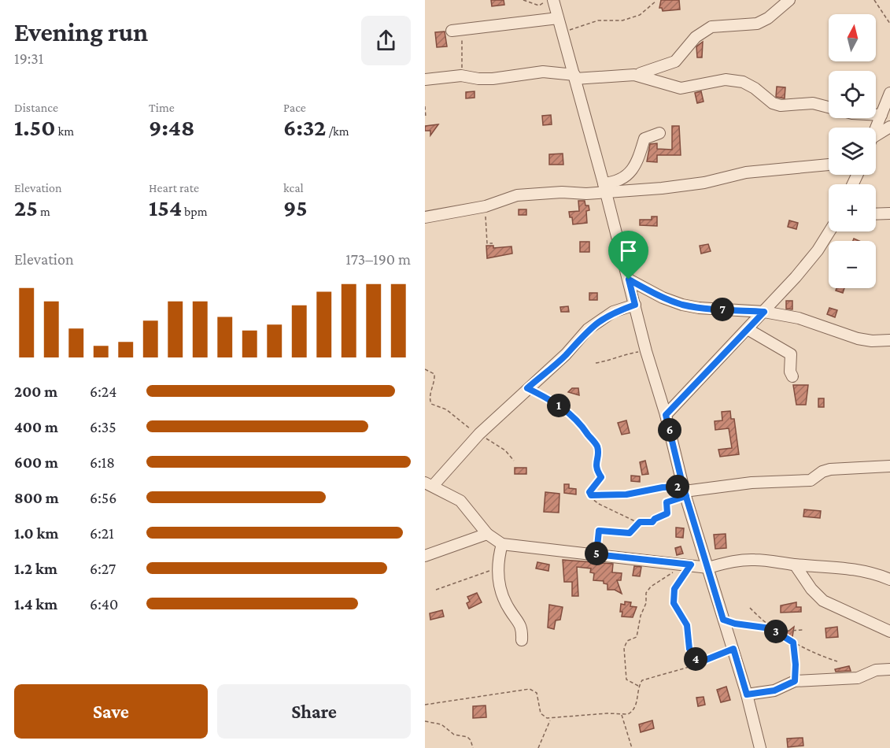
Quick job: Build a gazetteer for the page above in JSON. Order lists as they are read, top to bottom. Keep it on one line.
{"north":"top","page":{"heading":["Evening run","19:31"],"map_buttons":["+","−"],"stats":[["Distance","1.50 km"],["Time","9:48"],["Pace","6:32 /km"],["Elevation","25 m"],["Heart rate","154 bpm"],["kcal","95"]],"chart":["Elevation","173–190 m"],"pins":["7","1","6","2","5","3","4"],"list":[{"name":"200 m","note":"6:24"},{"name":"400 m","note":"6:35"},{"name":"600 m","note":"6:18"},{"name":"800 m","note":"6:56"},{"name":"1.0 km","note":"6:21"},{"name":"1.2 km","note":"6:27"},{"name":"1.4 km","note":"6:40"}],"buttons":["Save","Share"]}}
